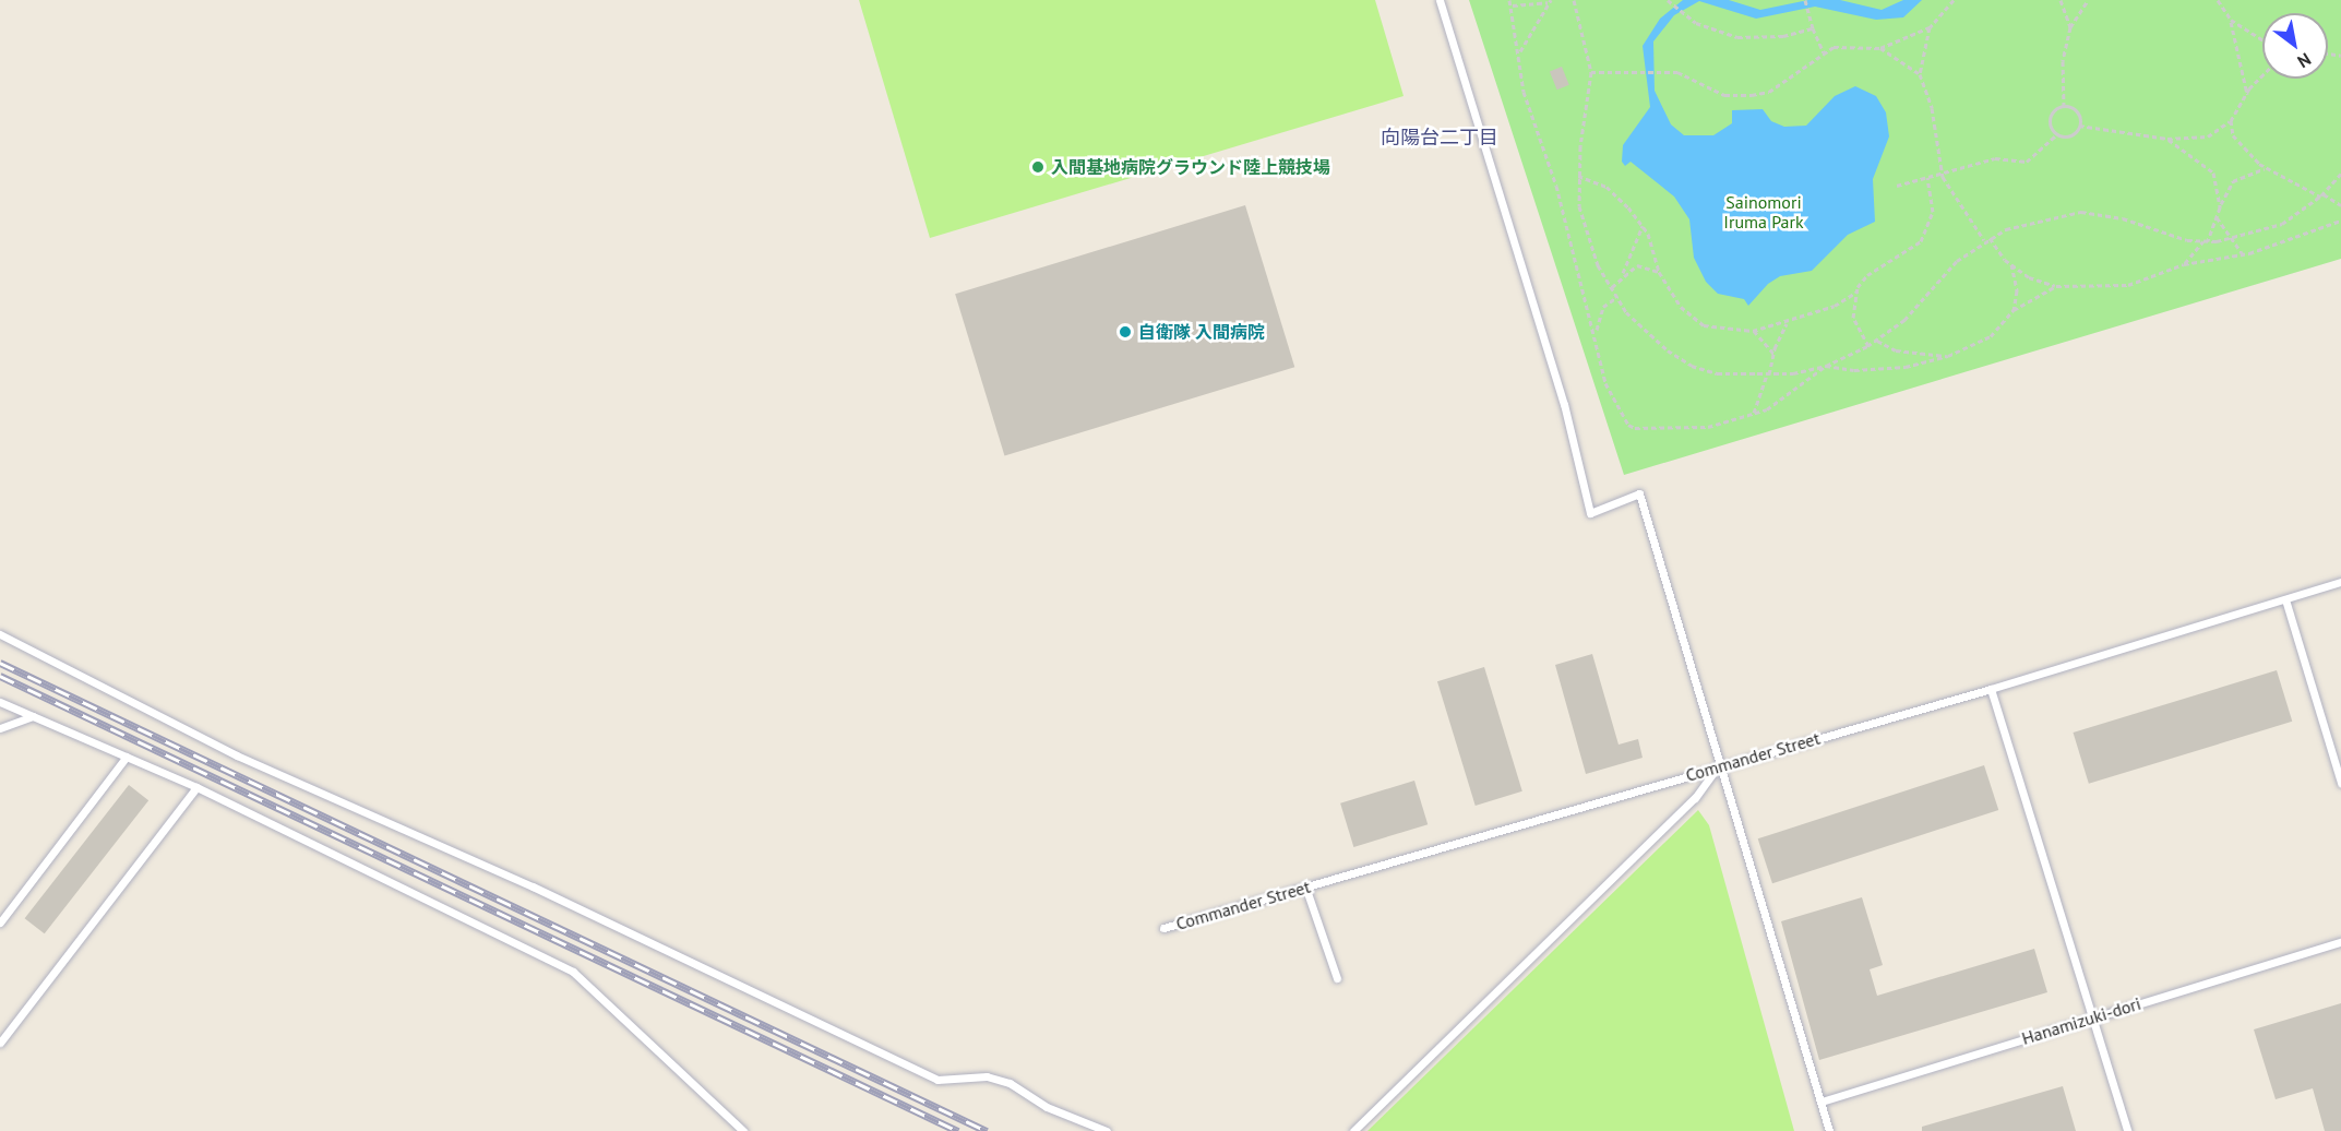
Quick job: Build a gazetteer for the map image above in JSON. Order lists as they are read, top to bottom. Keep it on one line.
{"streets":{"lane":["Commander Street","Hanamizuki-dori"]},"districts":["向陽台二丁目"],"parks":["Sainomori Iruma Park"],"places":["入間基地病院グラウンド陸上競技場","自衛隊 入間病院"],"north":"bottom right"}
